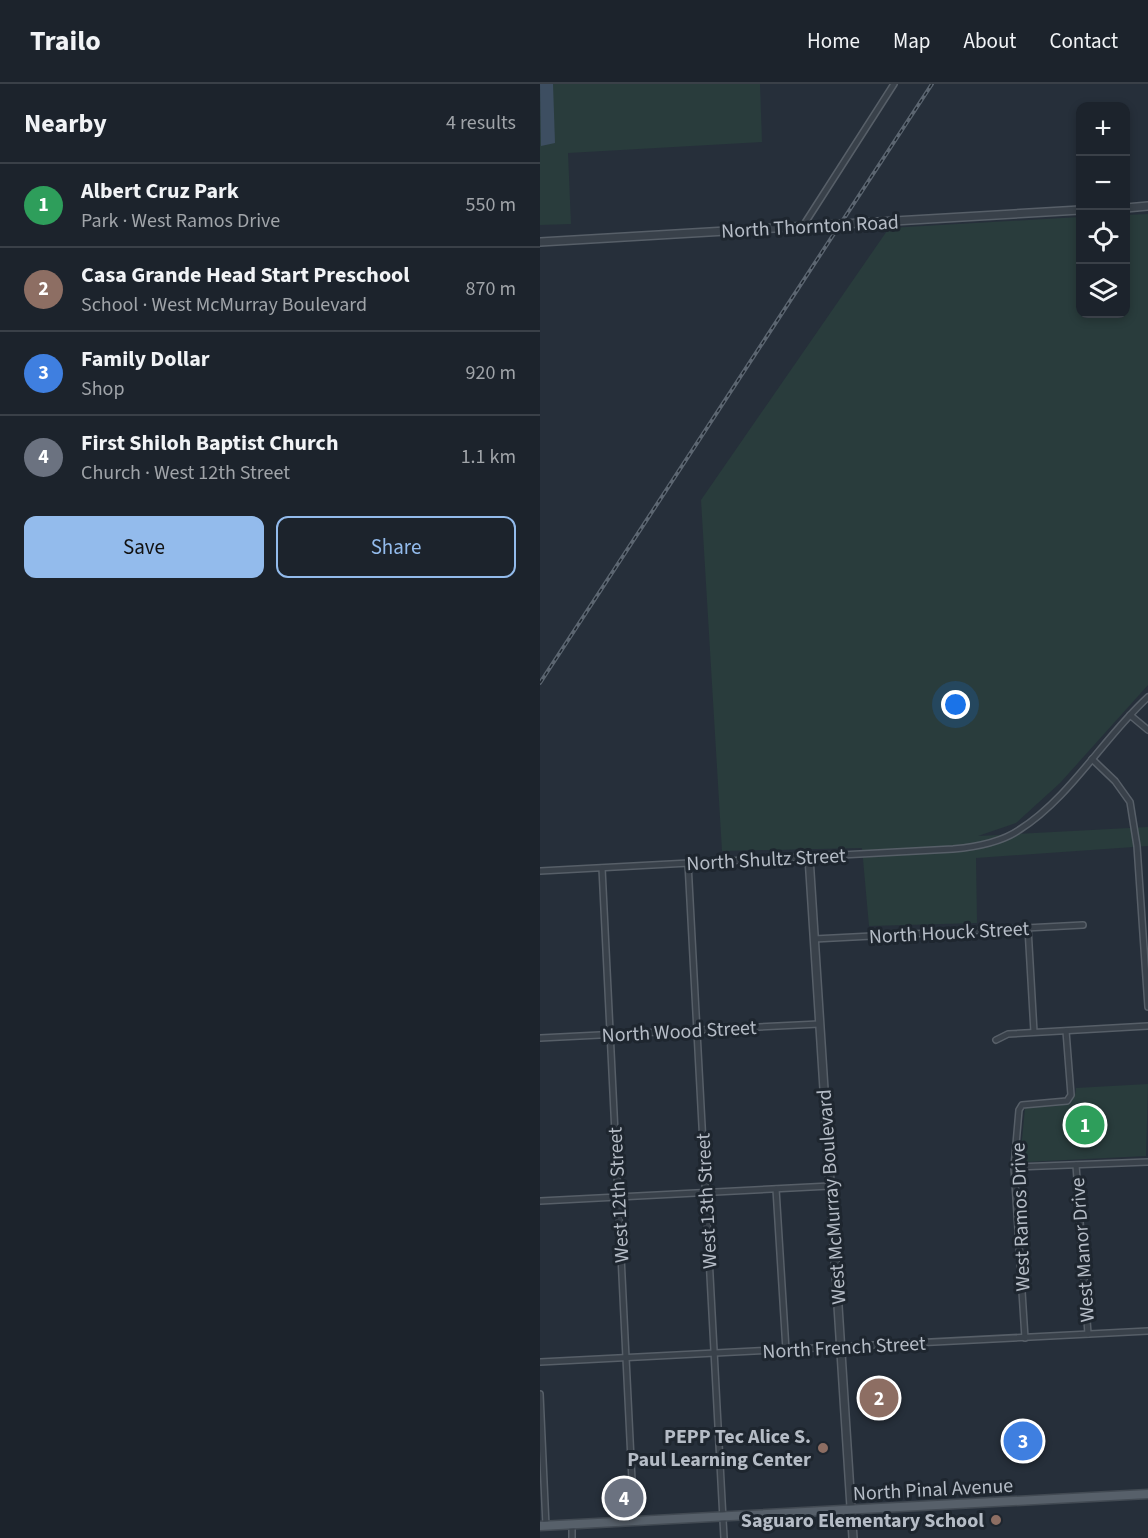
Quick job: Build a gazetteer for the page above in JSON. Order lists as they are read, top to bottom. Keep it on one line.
{"streets":{"main road":["North Pinal Avenue"],"street":["North Thornton Road","North Shultz Street","North Houck Street","North Wood Street","West 12th Street","West McMurray Boulevard","West 13th Street","West Ramos Drive","West Manor Drive","North French Street"]},"crossings":[["North Shultz Street","West 12th Street"],["North Shultz Street","West McMurray Boulevard"],["North Shultz Street","West 13th Street"],["North Houck Street","West McMurray Boulevard"],["North Wood Street","West 12th Street"],["North Wood Street","West McMurray Boulevard"],["North Wood Street","West 13th Street"],["West 12th Street","North French Street"],["West 12th Street","North Pinal Avenue"],["West McMurray Boulevard","North French Street"],["West McMurray Boulevard","North Pinal Avenue"],["West 13th Street","North French Street"],["West 13th Street","North Pinal Avenue"],["West Ramos Drive","North French Street"],["West Manor Drive","North French Street"]],"places":["PEPP Tec Alice S. Paul Learning Center","Saguaro Elementary School"],"page":{"header":"Trailo","nav":["Home","Map","About","Contact"],"heading":["Nearby","4 results"],"map_buttons":["+","−"],"list":[{"mark":"1","name":"Albert Cruz Park","note":"Park · West Ramos Drive","value":"550 m"},{"mark":"2","name":"Casa Grande Head Start Preschool","note":"School · West McMurray Boulevard","value":"870 m"},{"mark":"3","name":"Family Dollar","note":"Shop","value":"920 m"},{"mark":"4","name":"First Shiloh Baptist Church","note":"Church · West 12th Street","value":"1.1 km"}],"buttons":["Save","Share"],"pins":["1","2","3","4"]}}
